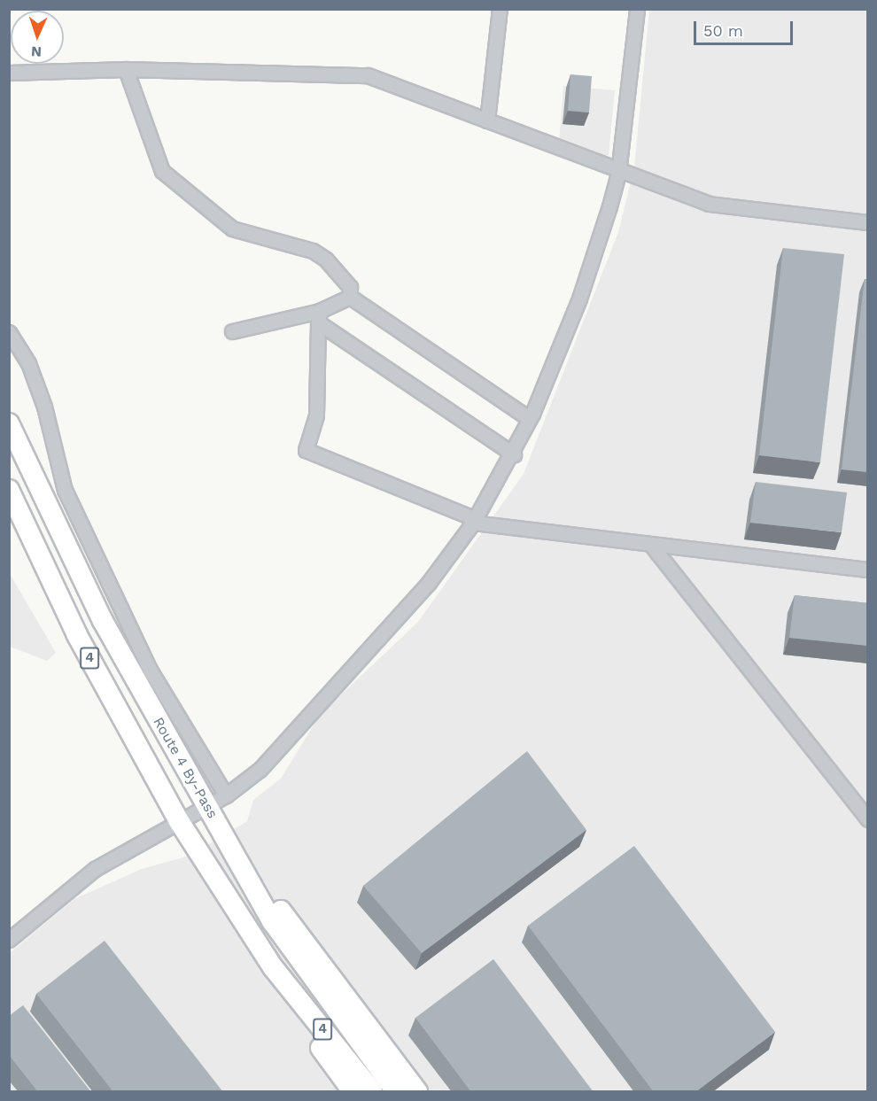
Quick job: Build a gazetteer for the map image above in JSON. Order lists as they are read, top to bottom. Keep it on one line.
{"streets":{"highway":["4","Route 4 By-Pass"]},"scale_bar":"50 m","north":"bottom"}
